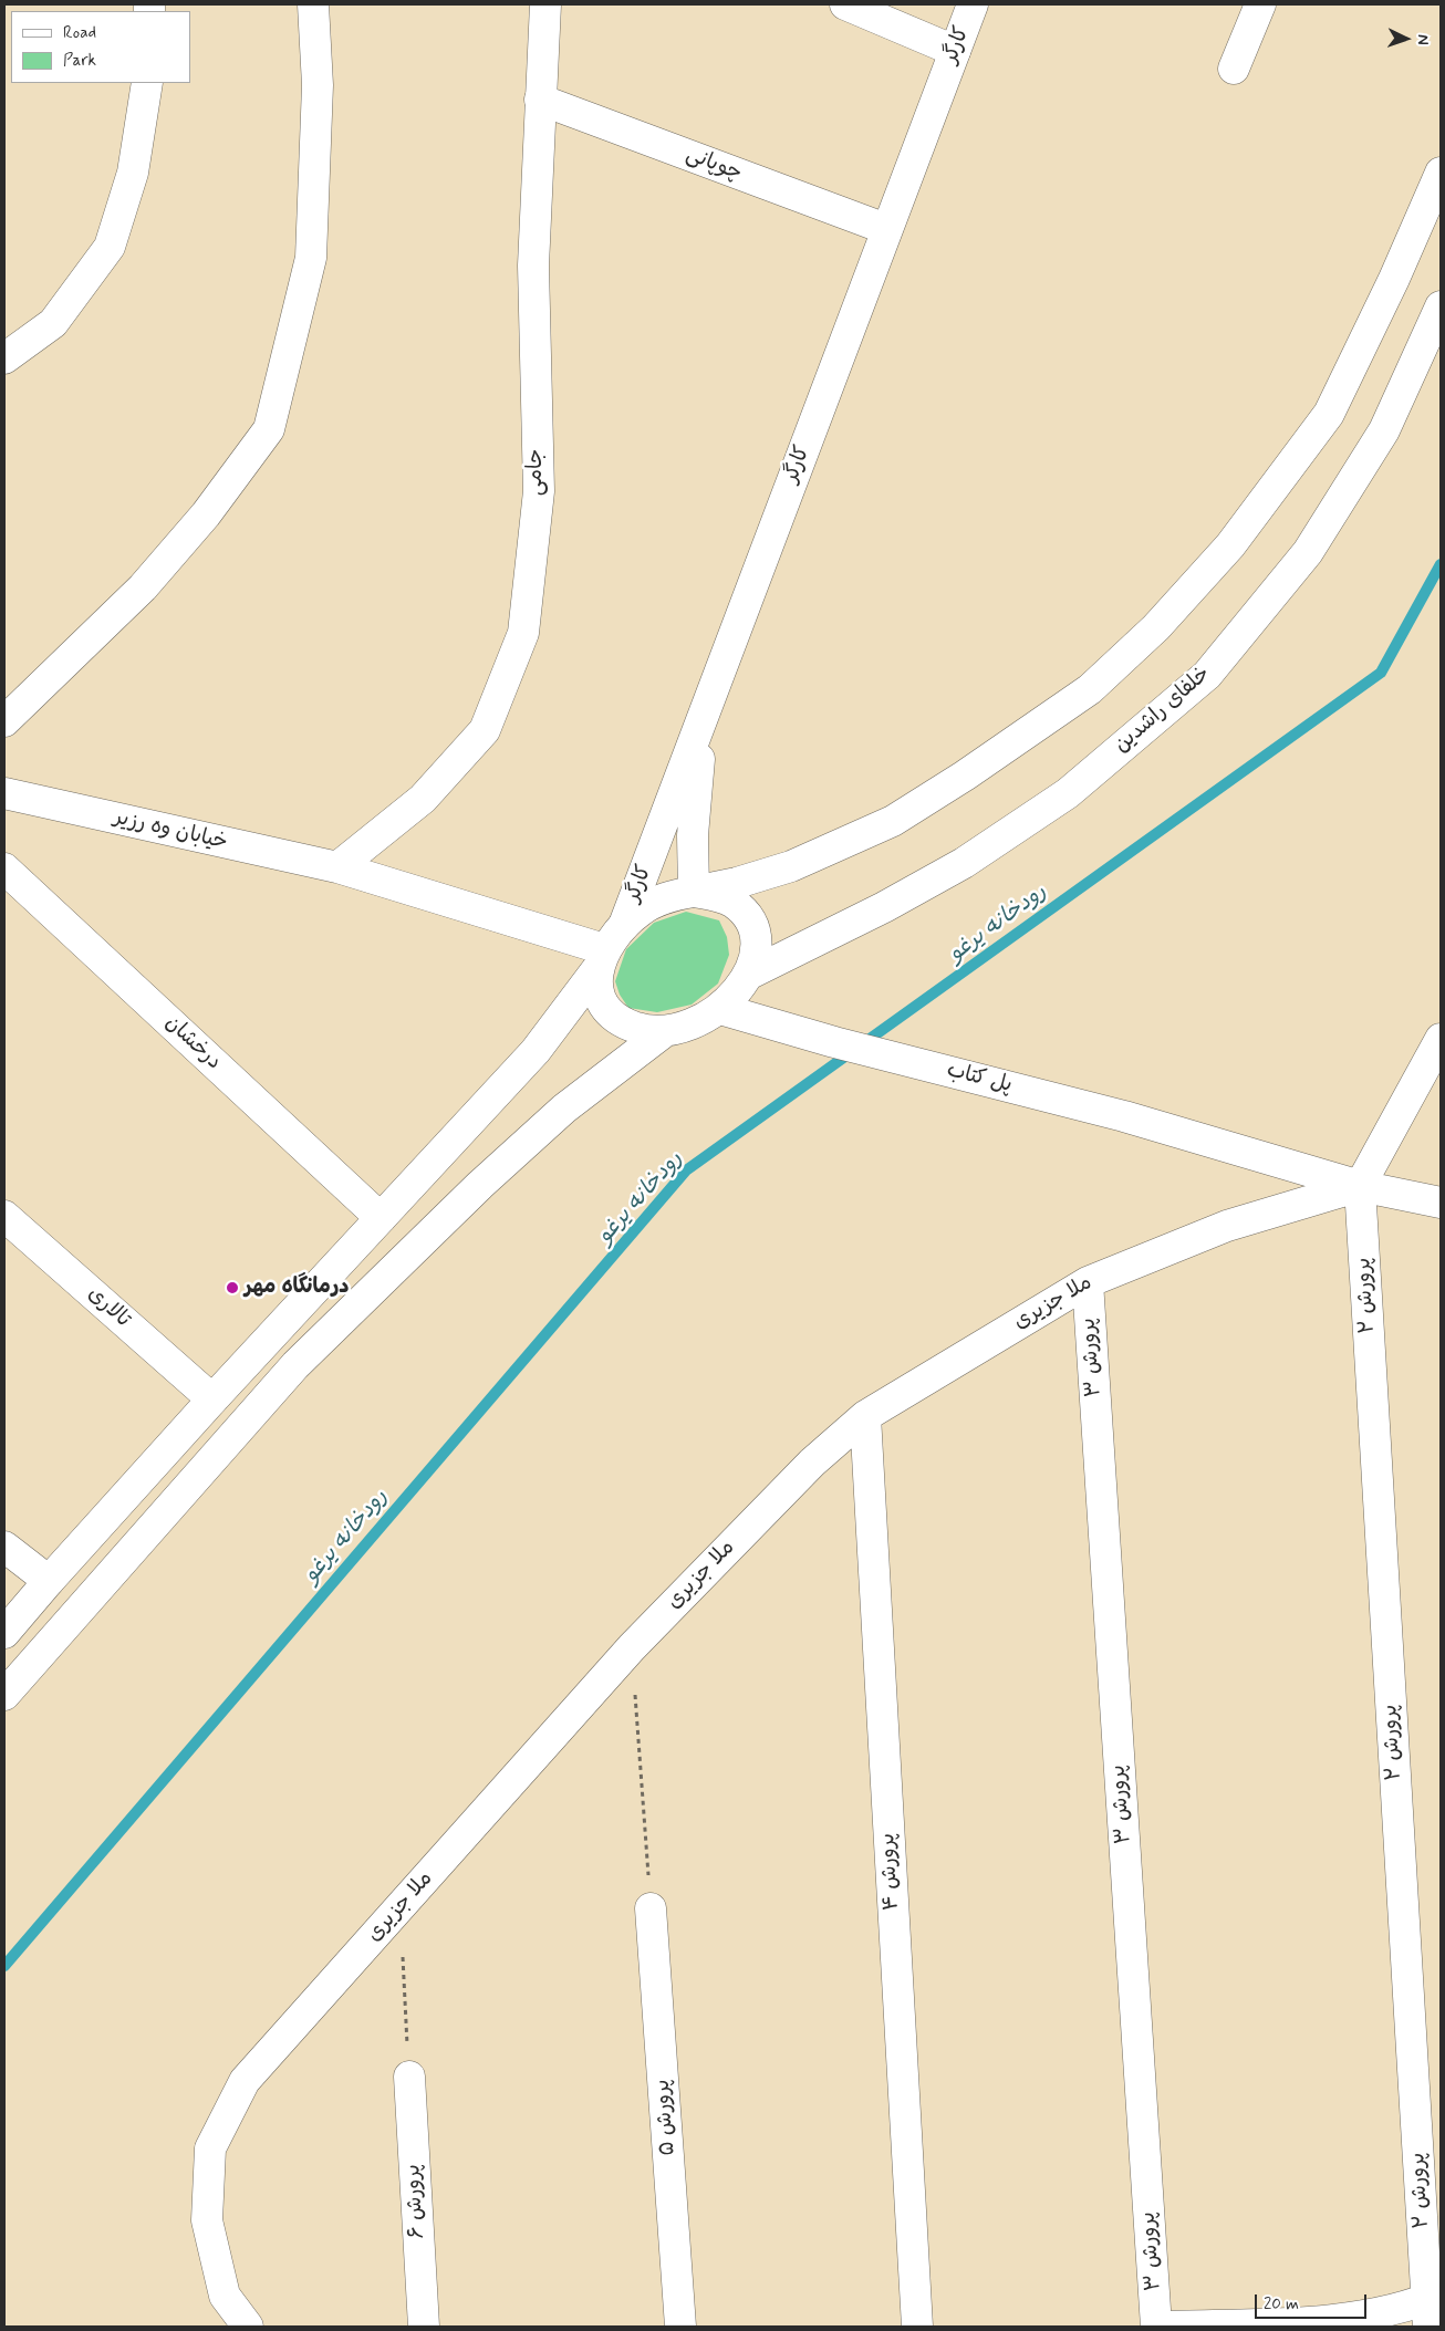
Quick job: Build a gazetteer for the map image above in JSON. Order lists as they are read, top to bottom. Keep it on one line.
{"streets":{"street":["کارگر","چوپانی","جامی","خلفای راشدین","خیابان وه رزیر","درخشان","پل کتاب","پرورش ۲","ملا جزیری","تالاری","پرورش ۳","پرورش ۴","پرورش ۵","پرورش ۶"]},"crossings":[["کارگر","چوپانی"],["کارگر","خلفای راشدین"],["کارگر","خیابان وه رزیر"],["کارگر","پل کتاب"],["چوپانی","جامی"],["جامی","خیابان وه رزیر"],["خلفای راشدین","خیابان وه رزیر"],["خلفای راشدین","پل کتاب"],["خیابان وه رزیر","پل کتاب"],["پل کتاب","پرورش ۲"],["پل کتاب","ملا جزیری"],["پرورش ۲","ملا جزیری"],["ملا جزیری","پرورش ۳"],["ملا جزیری","پرورش ۴"]],"water":["رودخانه یرغو"],"places":["درمانگاه مهر"],"legend":["Road","Park"],"scale_bar":"20 m","north":"right"}
